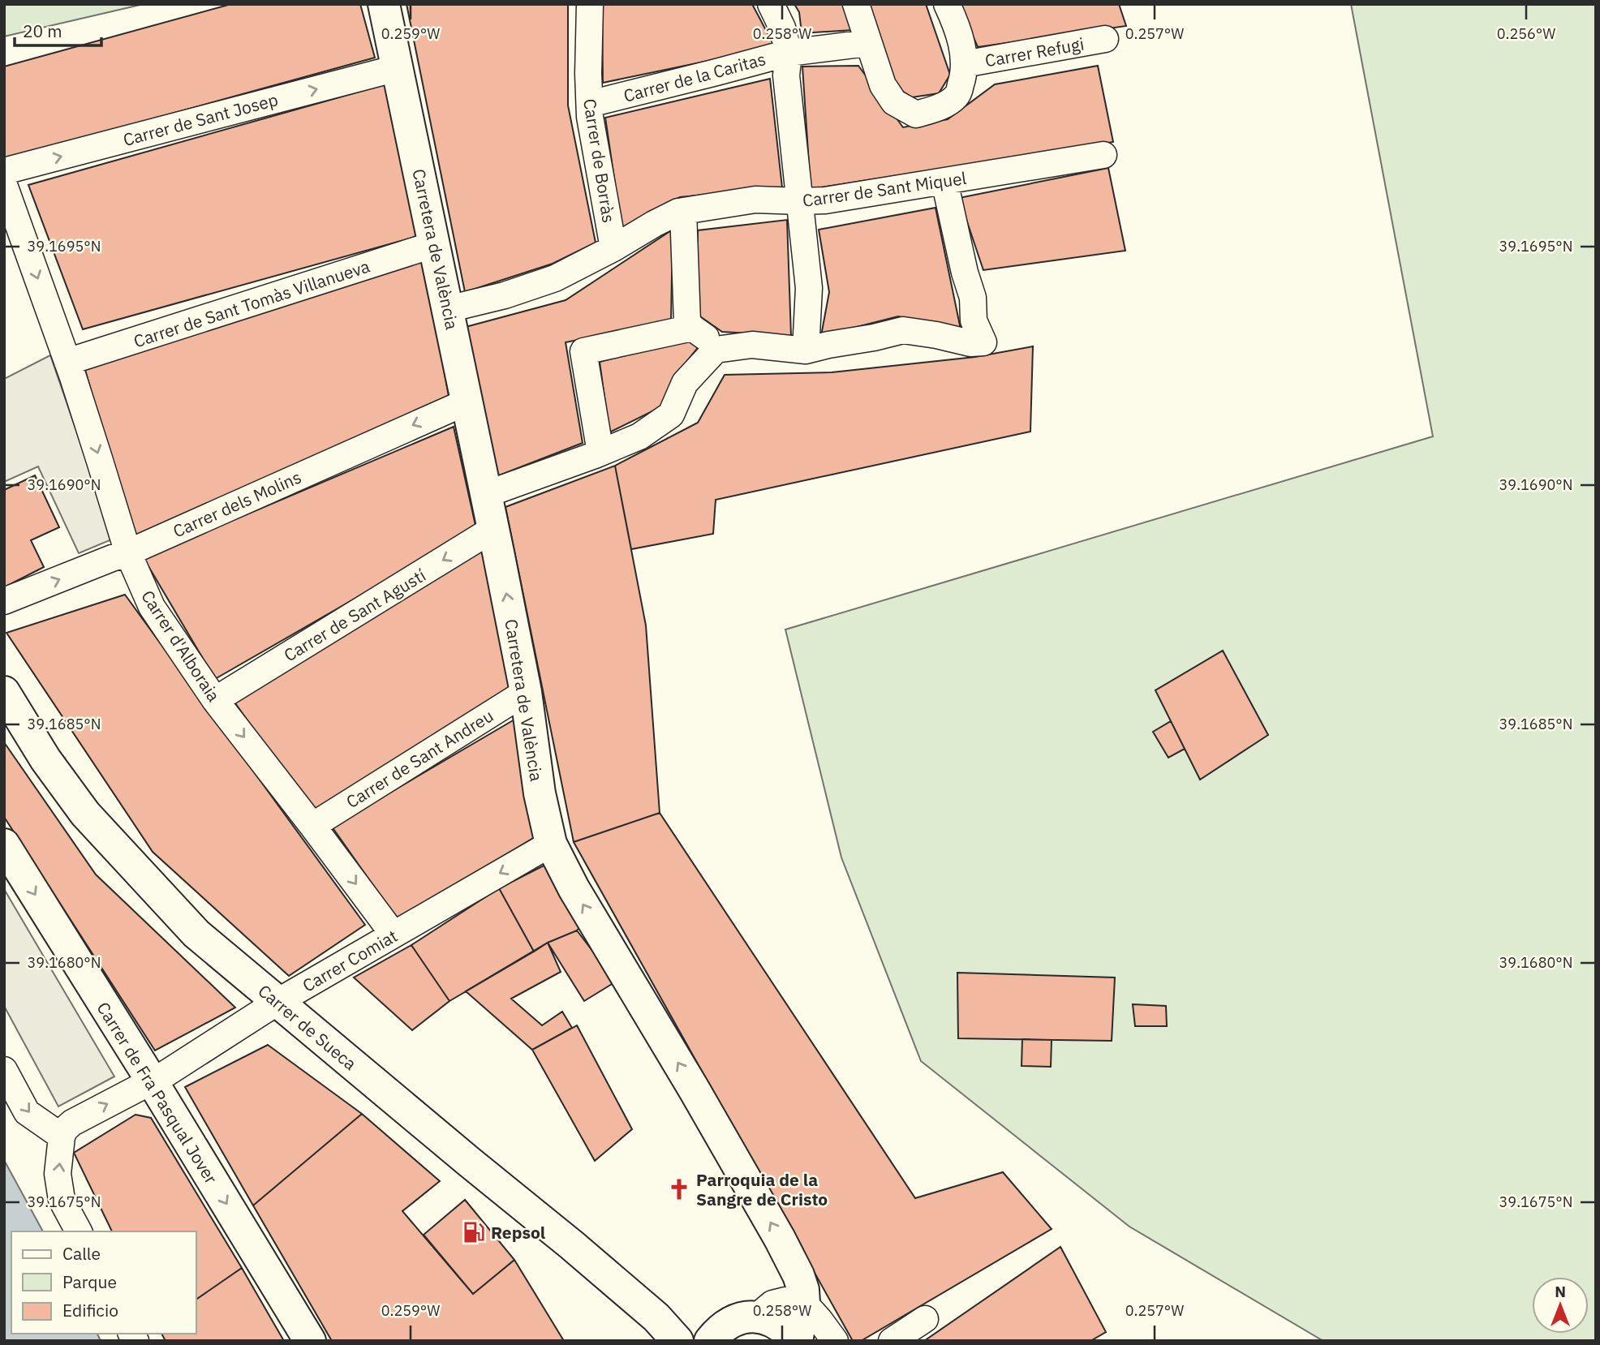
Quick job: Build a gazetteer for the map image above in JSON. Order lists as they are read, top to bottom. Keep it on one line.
{"streets":{"street":["Carrer Refugi","Carrer de la Caritas","Carrer de Sant Josep","Carrer de Borràs","Carrer de Sant Miquel","Carretera de València","Carrer de Sant Tomàs Villanueva","Carrer dels Molins","Carrer de Sant Agustí","Carrer d'Alboraia","Carrer de Sant Andreu","Carrer Comiat","Carrer de Sueca","Carrer de Fra Pasqual Jover"]},"crossings":[["Carrer de la Caritas","Carrer de Borràs"],["Carrer de Sant Josep","Carretera de València"],["Carrer de Borràs","Carrer de Sant Miquel"],["Carrer de Sant Miquel","Carretera de València"],["Carretera de València","Carrer de Sant Tomàs Villanueva"],["Carretera de València","Carrer dels Molins"],["Carretera de València","Carrer de Sant Agustí"],["Carretera de València","Carrer de Sant Andreu"],["Carretera de València","Carrer Comiat"],["Carrer de Sant Tomàs Villanueva","Carrer d'Alboraia"],["Carrer dels Molins","Carrer d'Alboraia"],["Carrer de Sant Agustí","Carrer d'Alboraia"],["Carrer d'Alboraia","Carrer de Sant Andreu"],["Carrer d'Alboraia","Carrer Comiat"],["Carrer Comiat","Carrer de Sueca"],["Carrer Comiat","Carrer de Fra Pasqual Jover"]],"one_way":["Carrer de Sant Josep","Carretera de València","Carrer de Sant Agustí","Carrer d'Alboraia","Carrer de Fra Pasqual Jover"],"places":{"church":["Parroquia de la Sangre de Cristo"],"fuel station":["Repsol"]},"legend":["Calle","Parque","Edificio"],"scale_bar":"20 m","north":"top","coordinates":["0.259°W","0.258°W","0.257°W","0.256°W","39.1695°N","39.1690°N","39.1685°N","39.1680°N","39.1675°N"]}
